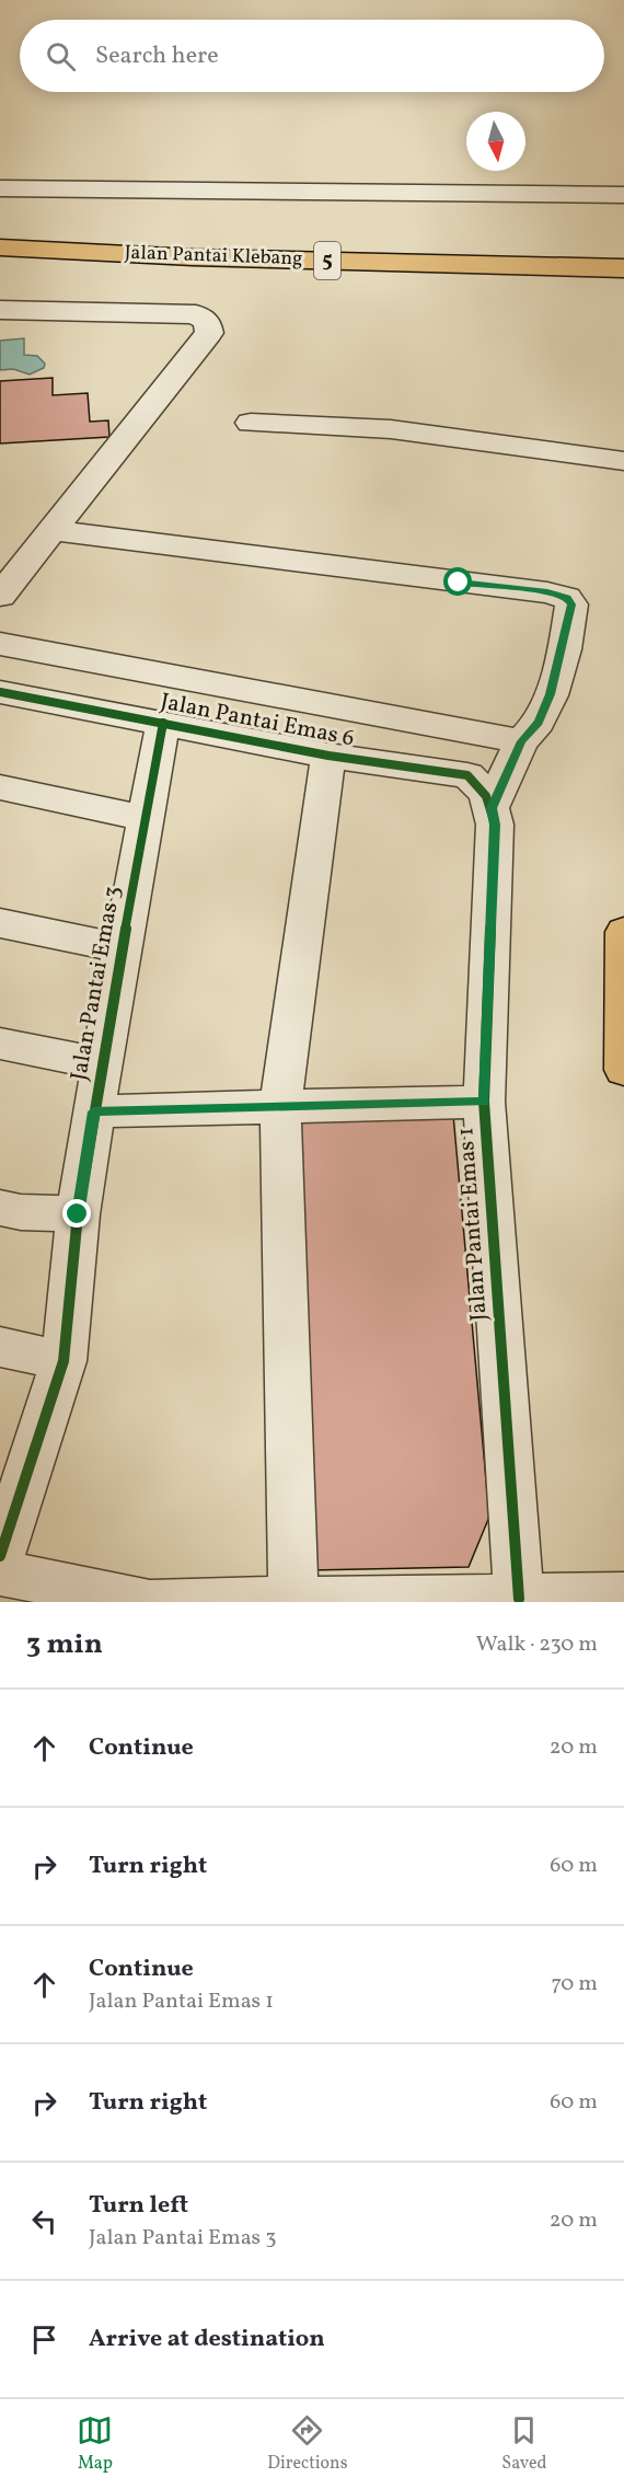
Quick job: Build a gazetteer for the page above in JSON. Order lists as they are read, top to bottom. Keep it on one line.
{"streets":{"main road":["Jalan Pantai Klebang","5"],"street":["Jalan Pantai Emas 6","Jalan Pantai Emas 3","Jalan Pantai Emas 1"]},"crossings":[["Jalan Pantai Emas 6","Jalan Pantai Emas 3"],["Jalan Pantai Emas 6","Jalan Pantai Emas 1"]],"north":"bottom","page":{"search":"Search here","heading":["3 min","Walk · 230 m"],"list":[["Continue","20 m"],["Turn right","60 m"],["Continue","Jalan Pantai Emas 1","70 m"],["Turn right","60 m"],["Turn left","Jalan Pantai Emas 3","20 m"],"Arrive at destination"],"nav":["Map","Directions","Saved"]}}
